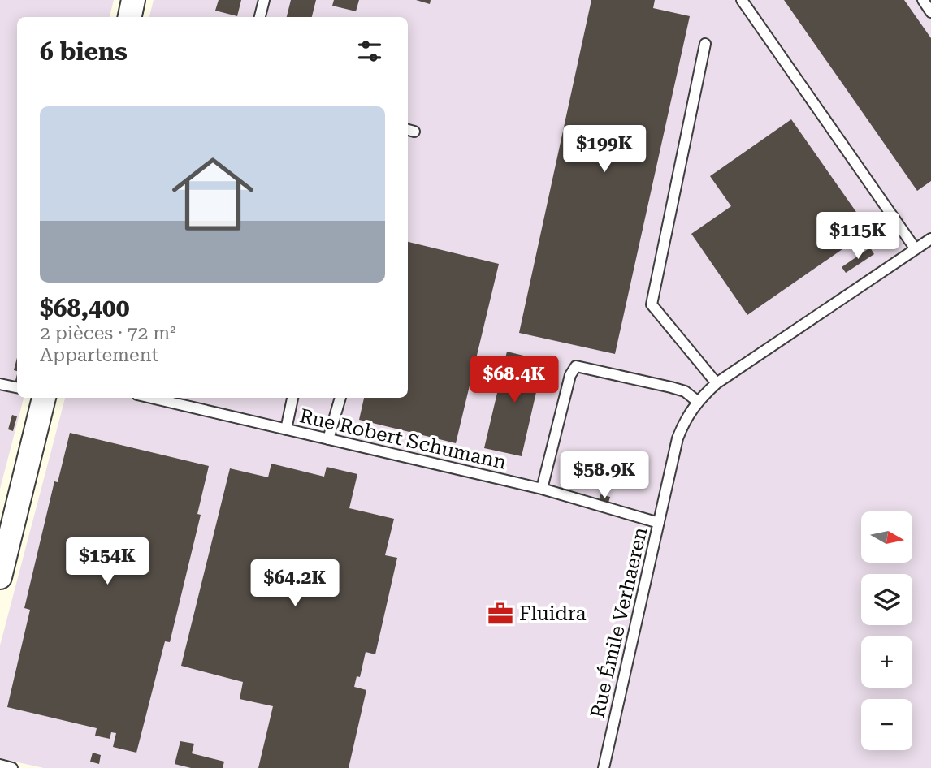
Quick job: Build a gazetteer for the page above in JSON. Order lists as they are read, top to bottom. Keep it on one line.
{"streets":{"lane":["Rue Robert Schumann","Rue Émile Verhaeren"]},"crossings":[["Rue Robert Schumann","Rue Émile Verhaeren"]],"places":{"office":["Fluidra"]},"north":"right","page":{"heading":"6 biens","list":[{"name":"$68,400","note":"2 pièces · 72 m² · Appartement"}],"price":["$199K","$115K","$68.4K","$58.9K","$154K","$64.2K"],"map_buttons":["+","−"]}}
